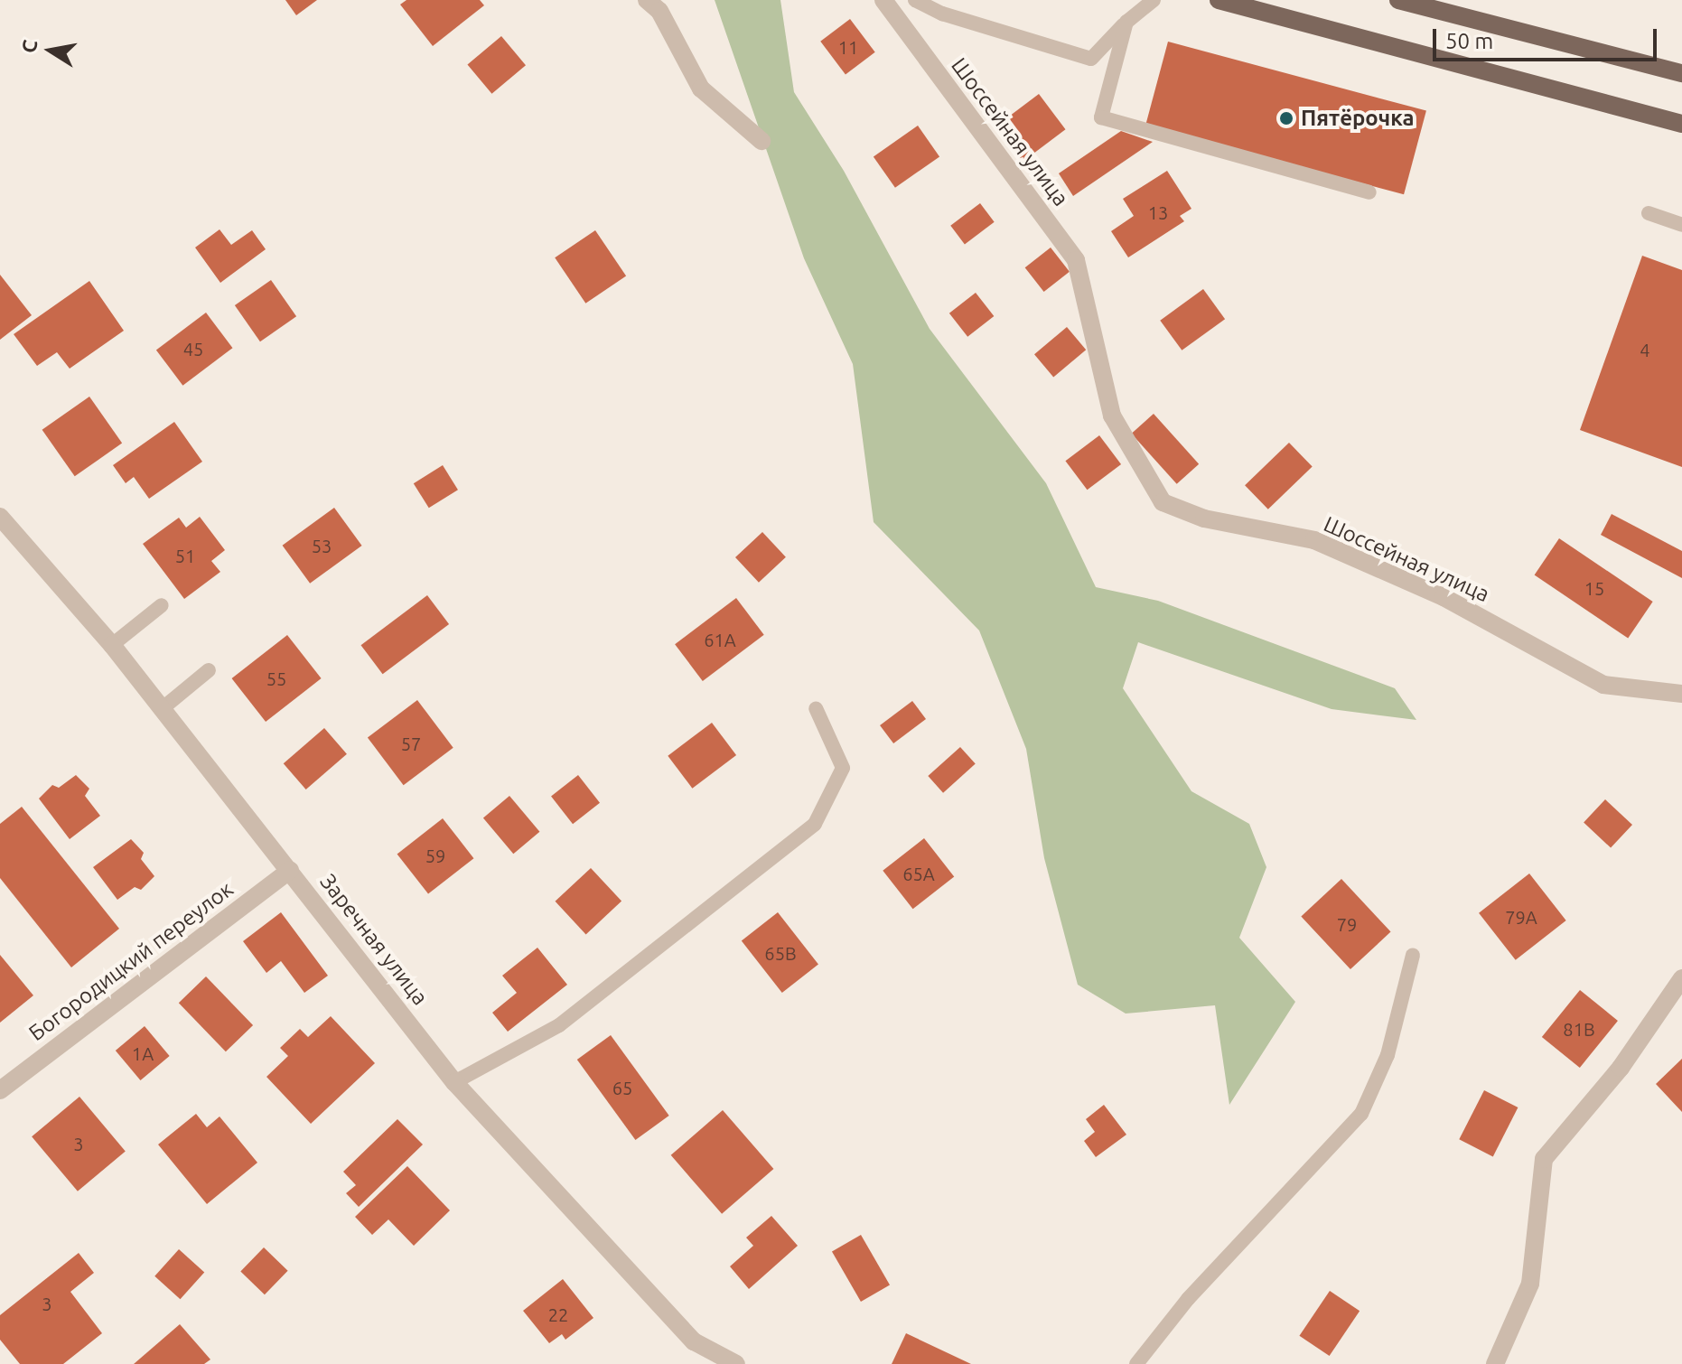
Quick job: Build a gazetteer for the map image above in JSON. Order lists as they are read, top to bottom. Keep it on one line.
{"streets":{"street":["Шоссейная улица","Заречная улица","Богородицкий переулок"]},"crossings":[["Заречная улица","Богородицкий переулок"]],"places":["Пятёрочка"],"house_numbers":["11","13","45","4","53","51","15","61А","55","57","59","65А","79А","79","65В","81В","1А","65","3","3","22"],"scale_bar":"50 m","north":"left"}
